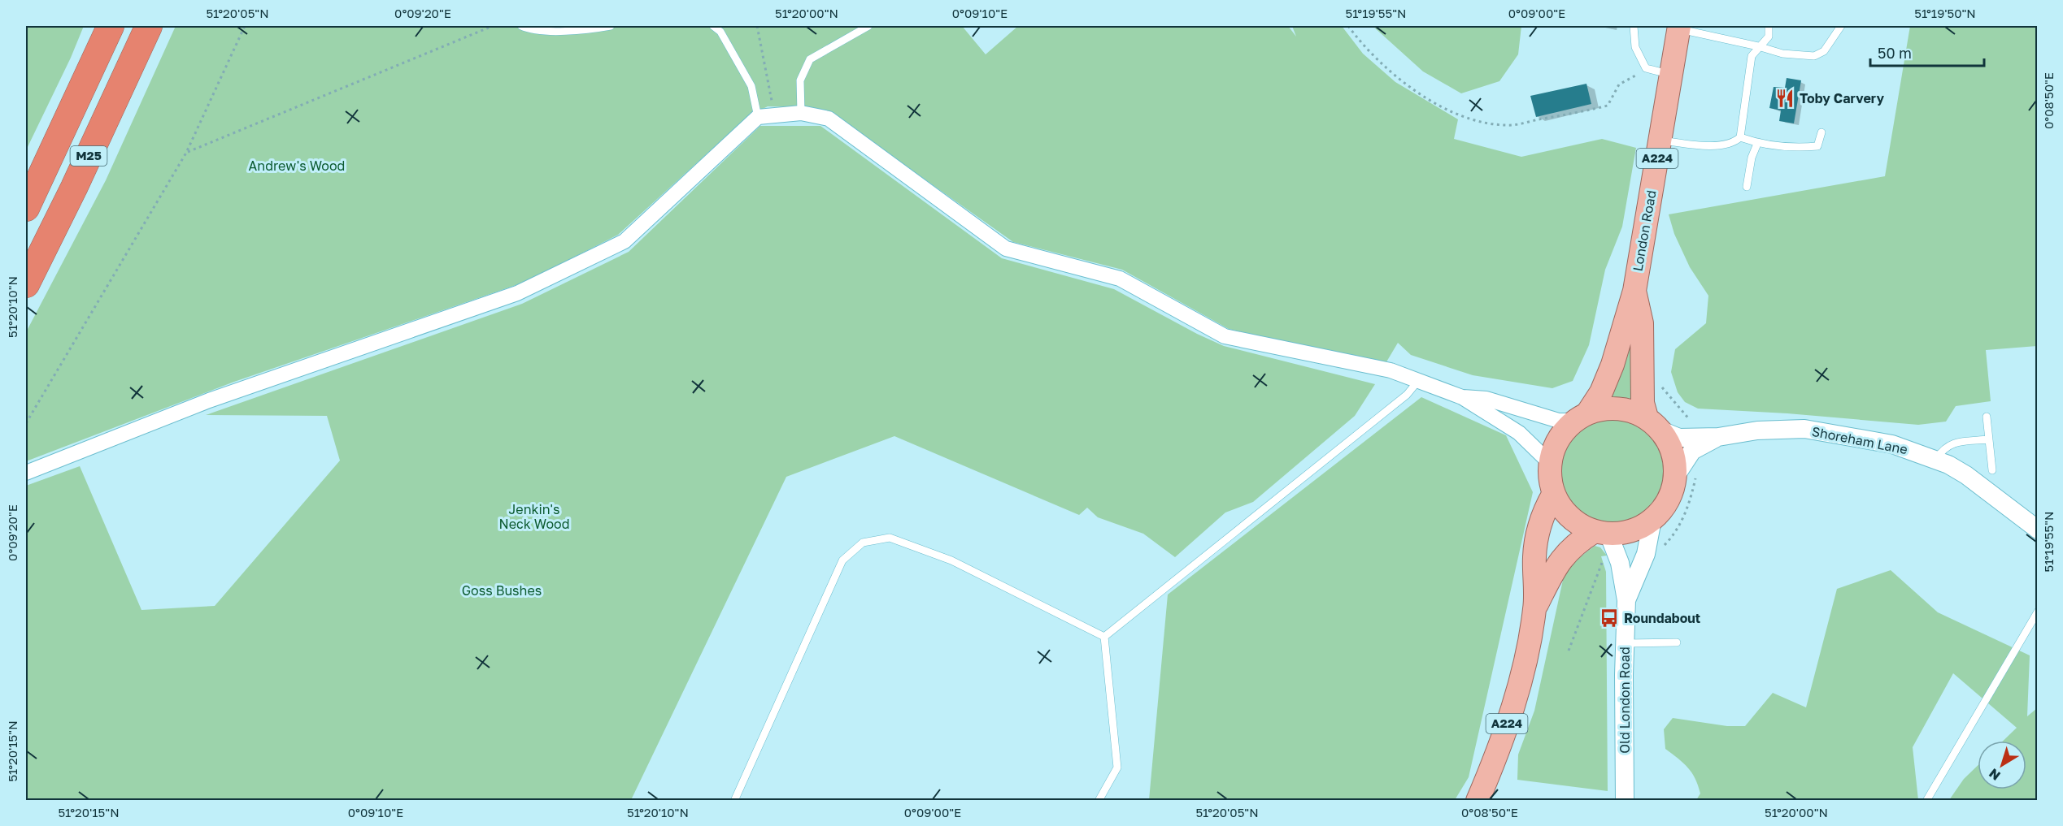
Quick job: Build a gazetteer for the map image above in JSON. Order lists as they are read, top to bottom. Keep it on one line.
{"streets":{"highway":["M25"],"main road":["A224","London Road"],"street":["Shoreham Lane","Old London Road"]},"crossings":[["A224","London Road"],["A224","Shoreham Lane"],["A224","Old London Road"],["London Road","Shoreham Lane"],["London Road","Old London Road"],["Shoreham Lane","Old London Road"]],"parks":["Andrew's Wood","Jenkin's Neck Wood","Goss Bushes"],"places":{"restaurant":["Toby Carvery"],"bus stop":["Roundabout"]},"scale_bar":"50 m","north":"bottom left","coordinates":["51°20'05\"N","0°09'20\"E","51°20'00\"N","0°09'10\"E","51°19'55\"N","0°09'00\"E","51°19'50\"N","0°08'50\"E","51°20'10\"N","51°20'15\"N"]}
